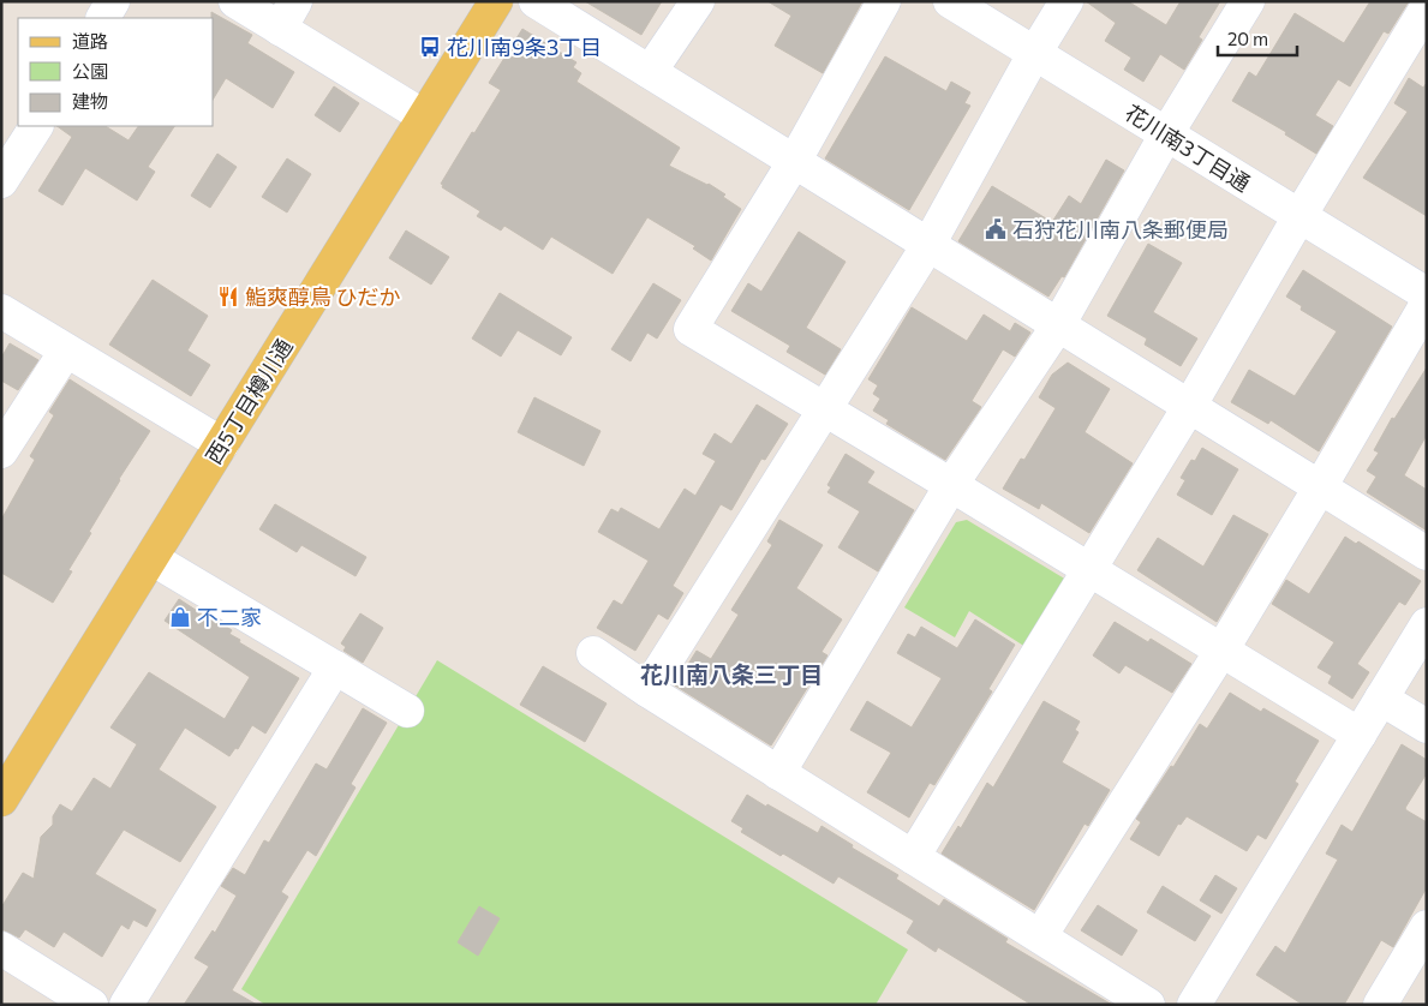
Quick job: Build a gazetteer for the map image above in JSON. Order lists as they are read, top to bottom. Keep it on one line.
{"streets":{"main road":["西5丁目樽川通"],"street":["花川南3丁目通"]},"districts":["花川南八条三丁目"],"places":{"bus stop":["花川南9条3丁目"],"public building":["石狩花川南八条郵便局"],"restaurant":["鮨爽醇鳥 ひだか"],"shop":["不二家"]},"legend":["道路","公園","建物"],"scale_bar":"20 m"}
